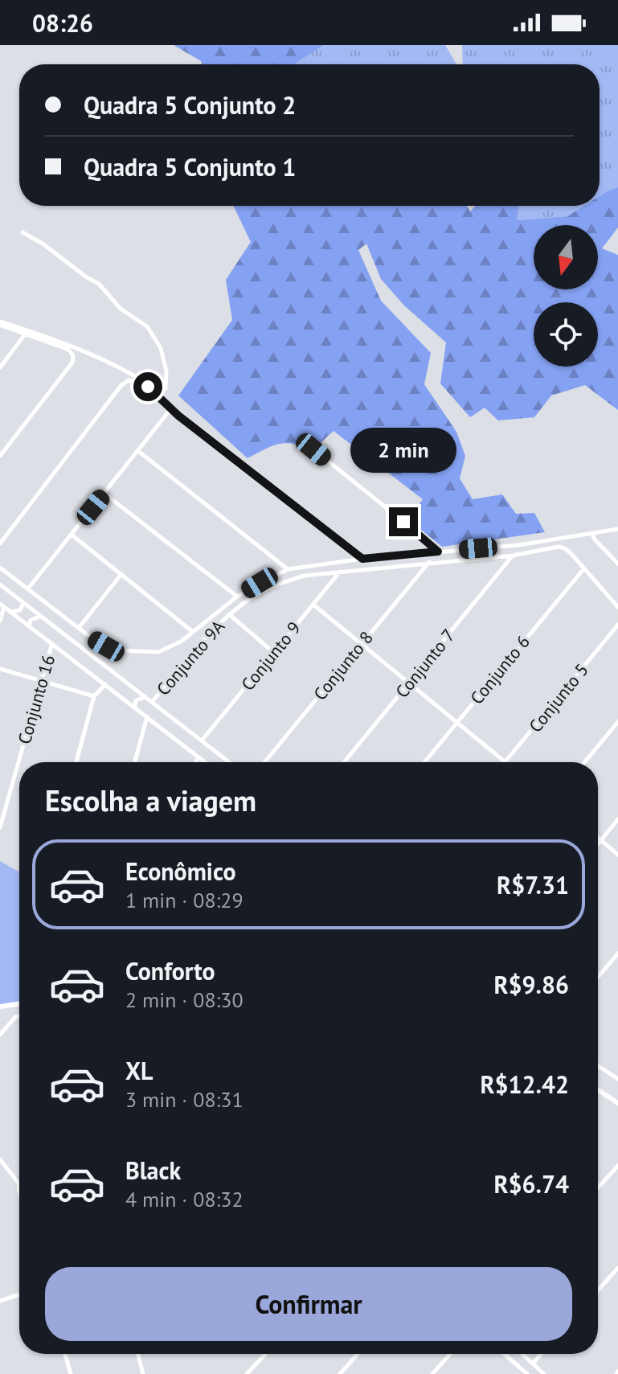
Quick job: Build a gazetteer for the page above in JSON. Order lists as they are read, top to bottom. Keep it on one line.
{"streets":{"street":["Conjunto 9","Conjunto 9A","Conjunto 7","Conjunto 8","Conjunto 6","Conjunto 5","Conjunto 16"]},"crossings":[["Conjunto 9","Conjunto 9A"],["Conjunto 9A","Conjunto 7"],["Conjunto 9A","Conjunto 8"],["Conjunto 9A","Conjunto 6"]],"north":"bottom","page":{"status":"08:26","banner":["Quadra 5 Conjunto 2","Quadra 5 Conjunto 1"],"bubble":"2 min","heading":"Escolha a viagem","list":[{"name":"Econômico","note":"1 min · 08:29","value":"R$7.31"},{"name":"Conforto","note":"2 min · 08:30","value":"R$9.86"},{"name":"XL","note":"3 min · 08:31","value":"R$12.42"},{"name":"Black","note":"4 min · 08:32","value":"R$6.74"}],"buttons":"Confirmar"}}
